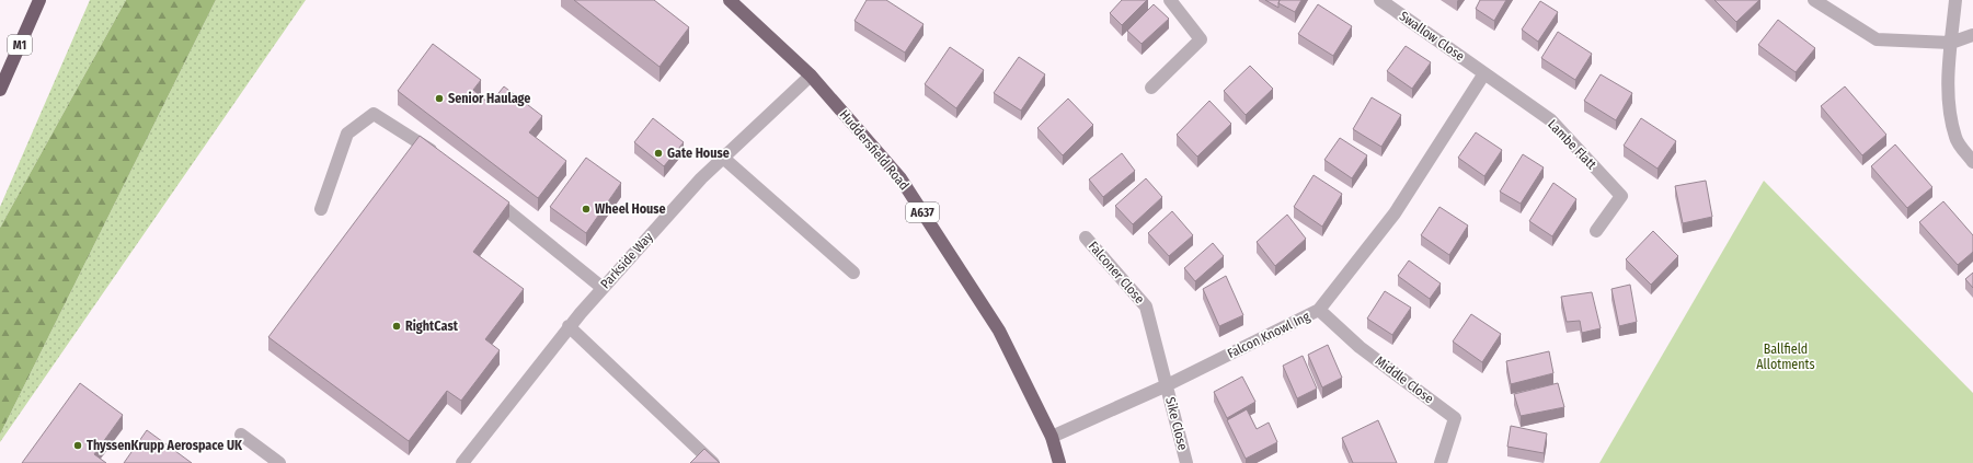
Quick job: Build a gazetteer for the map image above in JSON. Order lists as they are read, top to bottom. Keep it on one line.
{"streets":{"highway":["M1","Huddersfield Road","A637"],"street":["Swallow Close","Lambe Flatt","Parkside Way","Falconer Close","Falcon Knowl Ing","Middle Close","Sike Close"]},"crossings":[["Swallow Close","Lambe Flatt"],["Swallow Close","Falcon Knowl Ing"],["Lambe Flatt","Falcon Knowl Ing"],["Huddersfield Road","Parkside Way"],["Huddersfield Road","Falcon Knowl Ing"],["Falconer Close","Falcon Knowl Ing"],["Falconer Close","Sike Close"],["Falcon Knowl Ing","Middle Close"],["Falcon Knowl Ing","Sike Close"]],"parks":["Ballfield Allotments"],"places":["Senior Haulage","Gate House","Wheel House","RightCast","ThyssenKrupp Aerospace UK"]}
